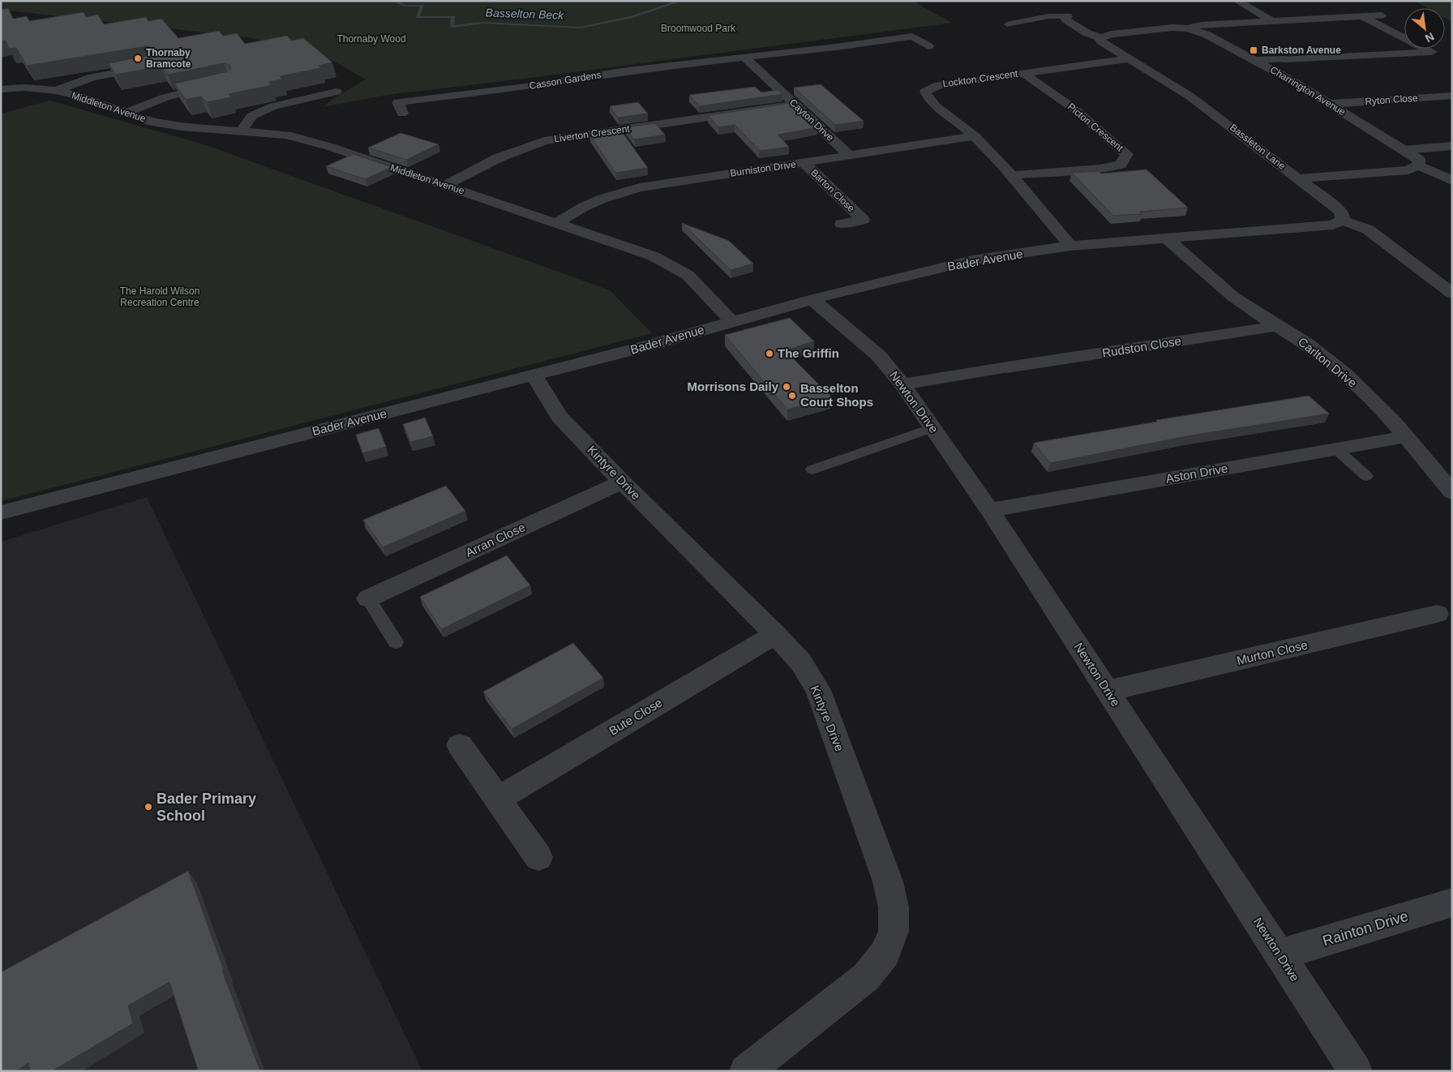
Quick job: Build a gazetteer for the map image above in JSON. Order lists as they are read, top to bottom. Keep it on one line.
{"streets":{"street":["Lockton Crescent","Casson Gardens","Charrington Avenue","Ryton Close","Middleton Avenue","Cayton Drive","Picton Crescent","Liverton Crescent","Bassleton Lane","Burniston Drive","Barton Close","Bader Avenue","Rudston Close","Carlton Drive","Newton Drive","Kintyre Drive","Aston Drive","Arran Close","Murton Close","Bute Close","Rainton Drive"]},"crossings":[["Lockton Crescent","Picton Crescent"],["Lockton Crescent","Bassleton Lane"],["Lockton Crescent","Burniston Drive"],["Lockton Crescent","Bader Avenue"],["Casson Gardens","Cayton Drive"],["Charrington Avenue","Ryton Close"],["Middleton Avenue","Liverton Crescent"],["Middleton Avenue","Burniston Drive"],["Middleton Avenue","Bader Avenue"],["Cayton Drive","Liverton Crescent"],["Cayton Drive","Burniston Drive"],["Bassleton Lane","Bader Avenue"],["Burniston Drive","Barton Close"],["Bader Avenue","Carlton Drive"],["Bader Avenue","Newton Drive"],["Bader Avenue","Kintyre Drive"],["Rudston Close","Carlton Drive"],["Rudston Close","Newton Drive"],["Carlton Drive","Aston Drive"],["Newton Drive","Aston Drive"],["Newton Drive","Murton Close"],["Newton Drive","Rainton Drive"],["Kintyre Drive","Arran Close"],["Kintyre Drive","Bute Close"]],"water":["Basselton Beck"],"parks":["Broomwood Park","Thornaby Wood","The Harold Wilson Recreation Centre"],"places":{"transit":["Barkston Avenue"],"other":["Thornaby Bramcote","The Griffin","Morrisons Daily","Basselton Court Shops","Bader Primary School"]},"north":"bottom right"}
